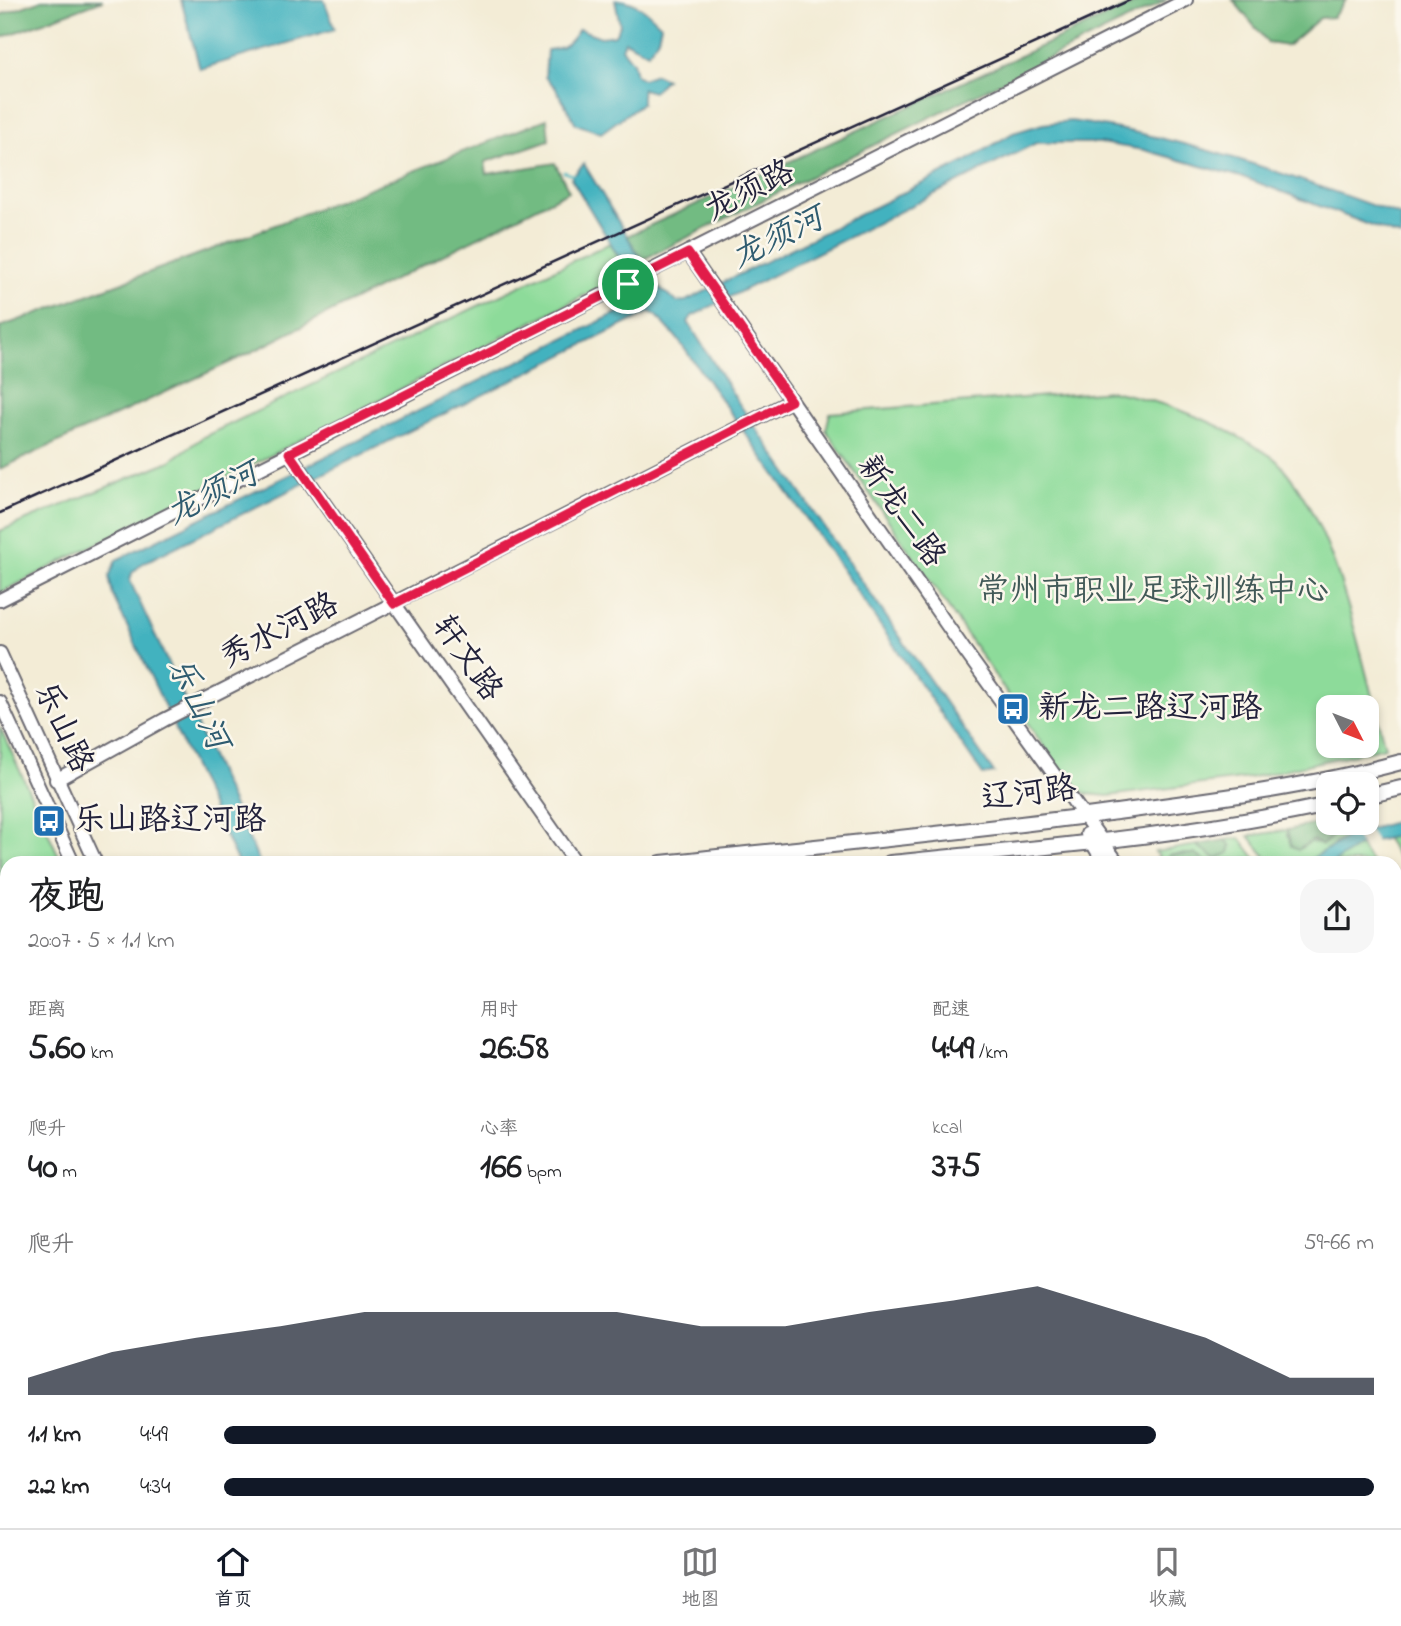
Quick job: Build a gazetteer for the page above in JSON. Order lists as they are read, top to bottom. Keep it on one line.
{"streets":{"main road":["辽河路"],"street":["龙须路","新龙二路","秀水河路","轩文路","乐山路"]},"crossings":[["龙须路","新龙二路"],["龙须路","轩文路"],["新龙二路","秀水河路"],["新龙二路","辽河路"],["秀水河路","轩文路"],["秀水河路","乐山路"]],"water":["龙须河","乐山河"],"parks":["常州市职业足球训练中心"],"places":{"bus stop":["新龙二路辽河路","乐山路辽河路"]},"north":"bottom right","page":{"heading":["夜跑","20:07 · 5 × 1.1 km"],"stats":[["距离","5.60 km"],["用时","26:58"],["配速","4:49 /km"],["爬升","40 m"],["心率","166 bpm"],["kcal","375"]],"chart":["爬升","59–66 m"],"list":[{"name":"1.1 km","note":"4:49"},{"name":"2.2 km","note":"4:34"}],"tabs":["首页","地图","收藏"]}}
